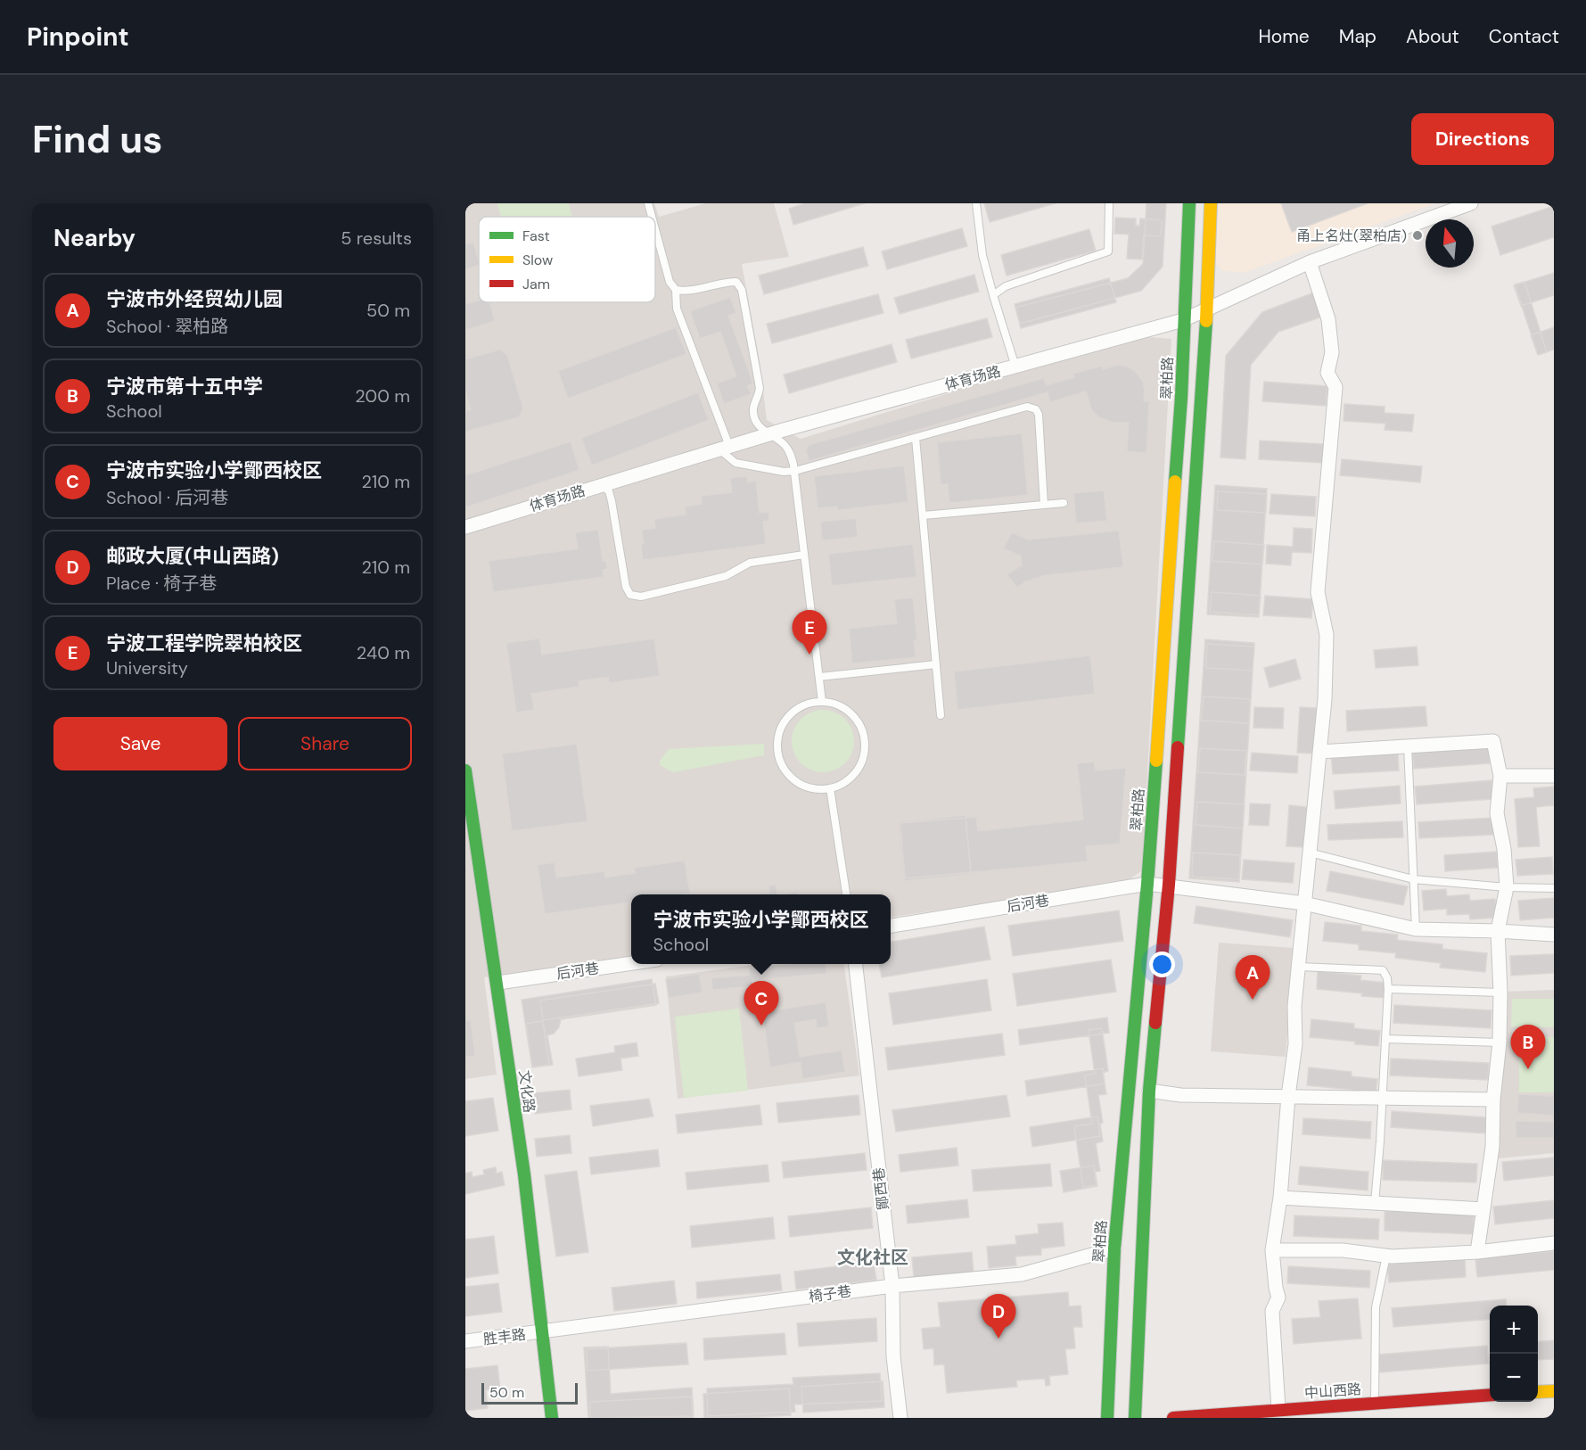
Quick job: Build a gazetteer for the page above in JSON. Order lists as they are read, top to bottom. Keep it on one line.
{"streets":{"main road":["翠柏路","文化路","中山西路"],"street":["体育场路","后河巷","鄮西巷","椅子巷","胜丰路"]},"crossings":[["体育场路","翠柏路"],["翠柏路","后河巷"],["翠柏路","椅子巷"],["后河巷","文化路"],["文化路","椅子巷"],["文化路","胜丰路"],["鄮西巷","椅子巷"],["椅子巷","胜丰路"]],"districts":["文化社区"],"places":["甬上名灶(翠柏店)"],"legend":["Fast","Slow","Jam"],"scale_bar":"50 m","north":"top","page":{"header":"Pinpoint","nav":["Home","Map","About","Contact"],"buttons":["Directions",["Save","Share"]],"title":"Find us","heading":["Nearby","5 results"],"list":[{"mark":"A","name":"宁波市外经贸幼儿园","note":"School · 翠柏路","value":"50 m"},{"mark":"B","name":"宁波市第十五中学","note":"School","value":"200 m"},{"mark":"C","name":"宁波市实验小学鄮西校区","note":"School · 后河巷","value":"210 m"},{"mark":"D","name":"邮政大厦(中山西路)","note":"Place · 椅子巷","value":"210 m"},{"mark":"E","name":"宁波工程学院翠柏校区","note":"University","value":"240 m"}],"pins":["E","A","C","B","D"],"popup":["宁波市实验小学鄮西校区","School"],"map_buttons":["+","−"],"scale":"50 m"}}
